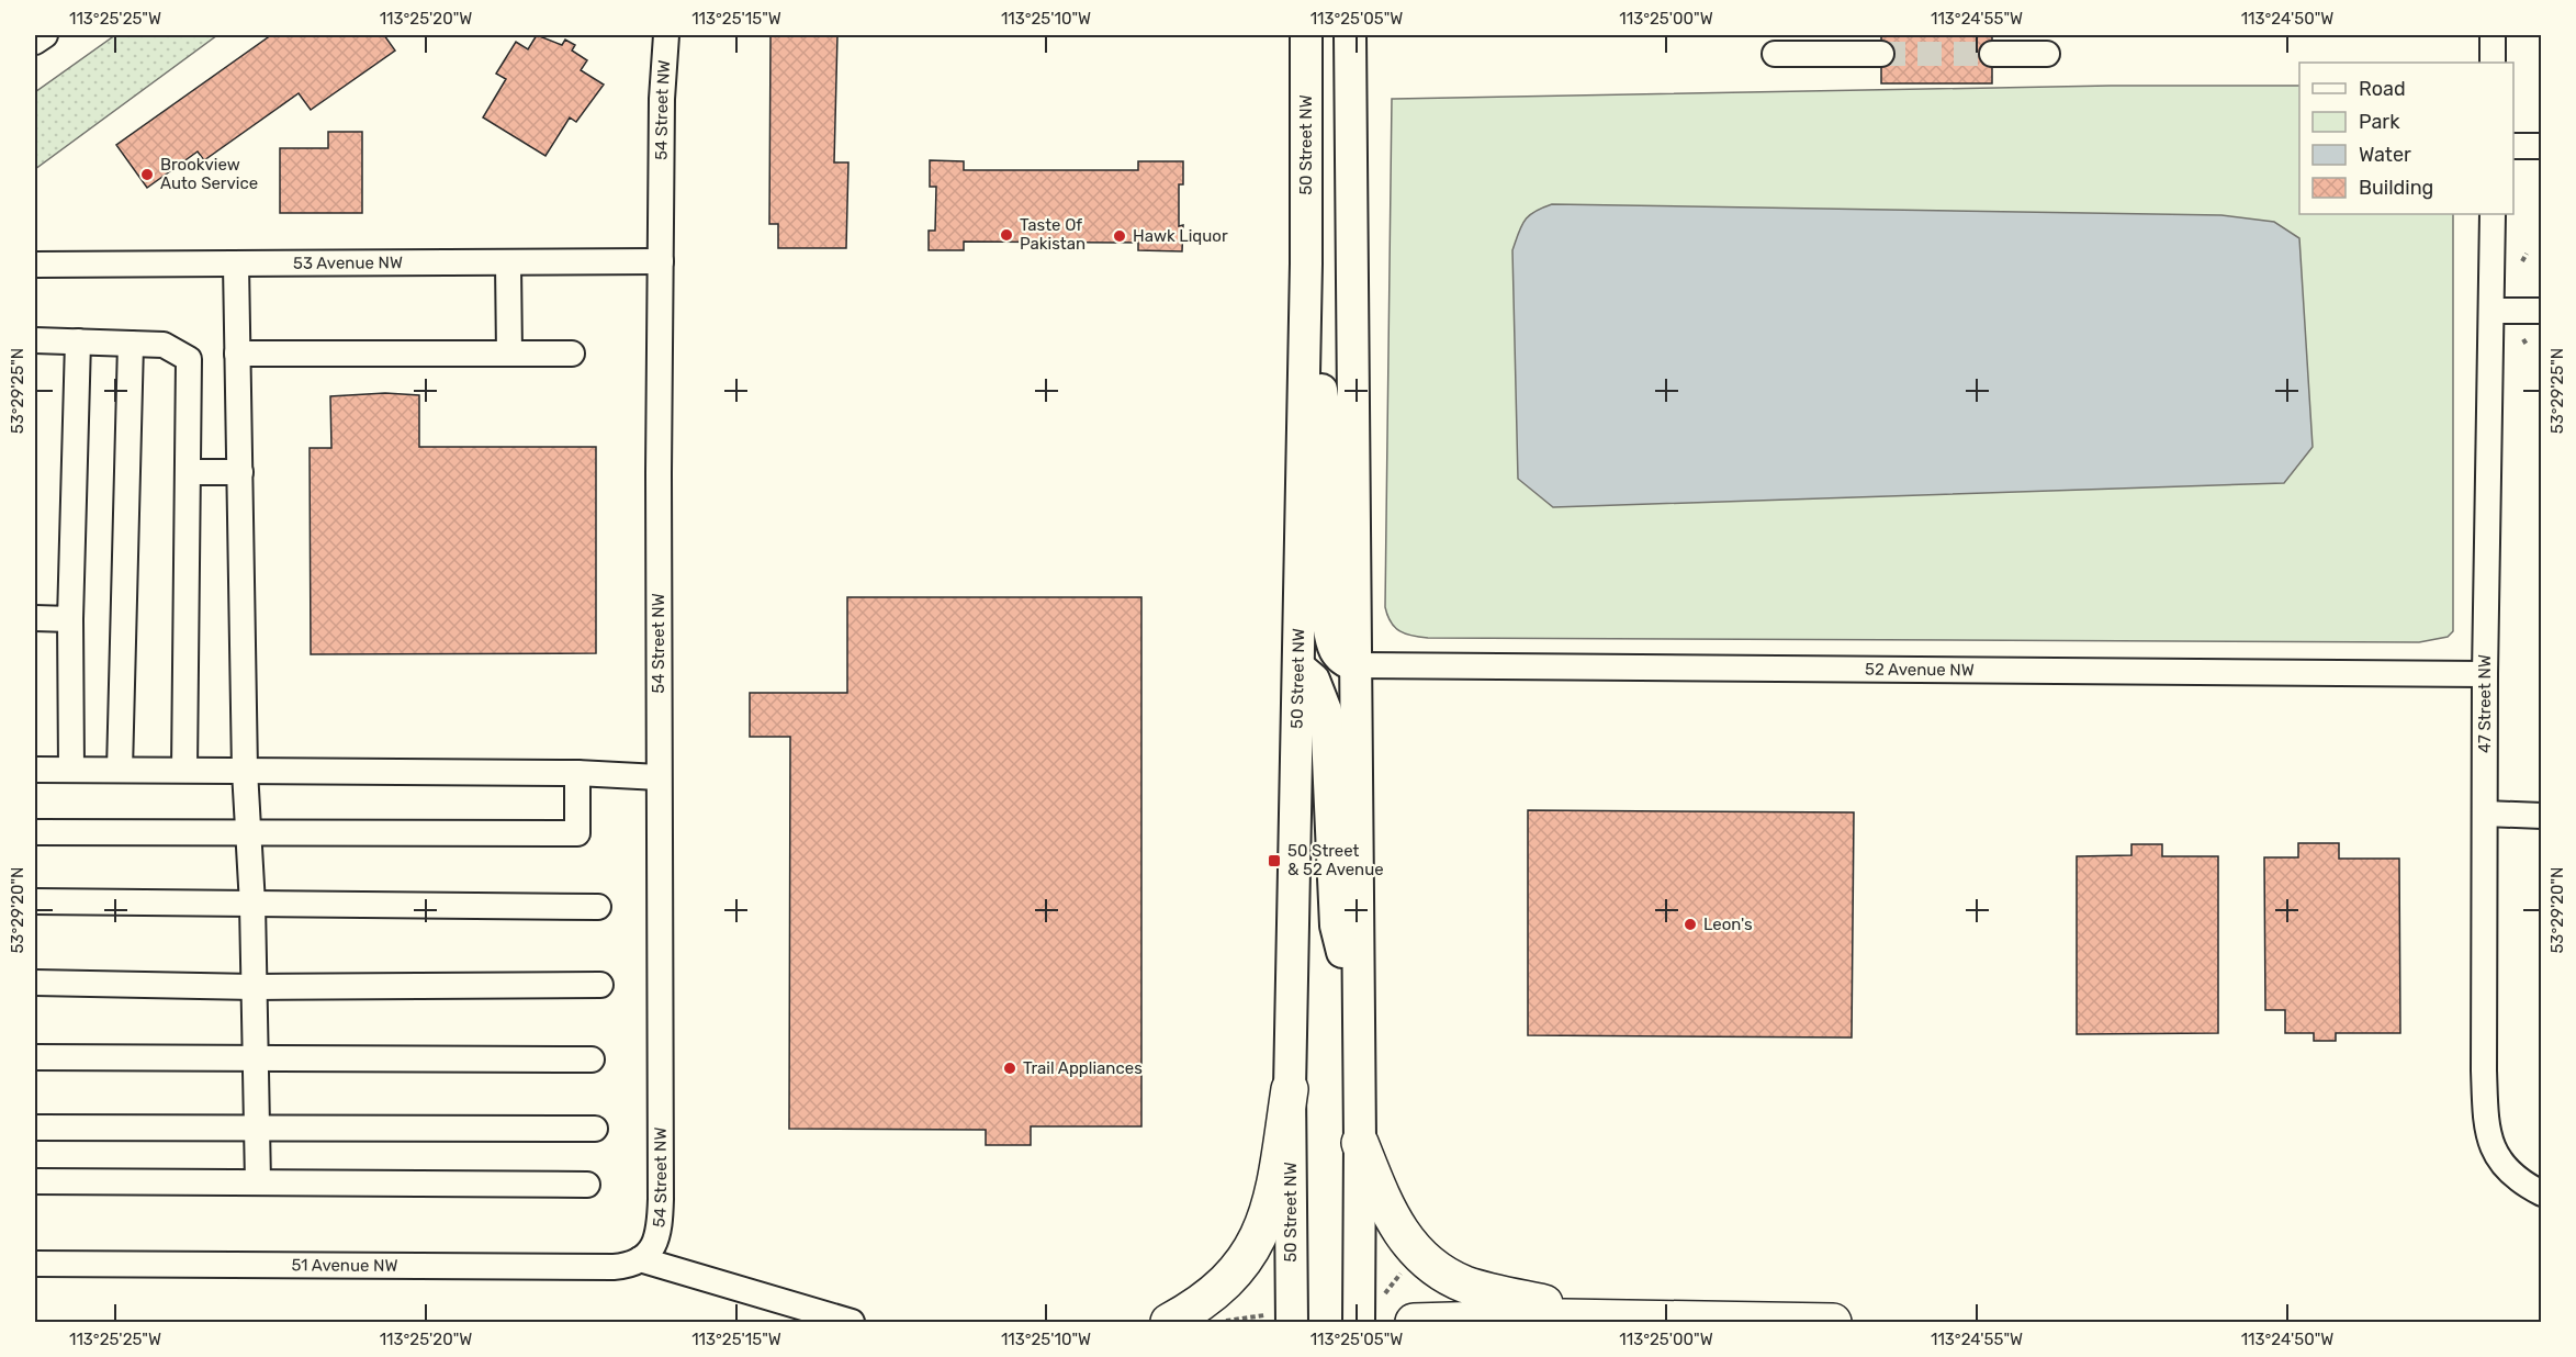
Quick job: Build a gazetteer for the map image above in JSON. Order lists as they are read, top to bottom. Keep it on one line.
{"streets":{"main road":["50 Street NW"],"street":["54 Street NW","53 Avenue NW","52 Avenue NW","47 Street NW","51 Avenue NW"]},"crossings":[["54 Street NW","53 Avenue NW"],["54 Street NW","51 Avenue NW"],["52 Avenue NW","47 Street NW"]],"places":{"other":["Brookview Auto Service","Taste Of Pakistan","Hawk Liquor","Leon's","Trail Appliances"],"transit":["50 Street & 52 Avenue"]},"legend":["Road","Park","Water","Building"],"coordinates":["113°25'25\"W","113°25'20\"W","113°25'15\"W","113°25'10\"W","113°25'05\"W","113°25'00\"W","113°24'55\"W","113°24'50\"W","53°29'25\"N","53°29'20\"N"]}
